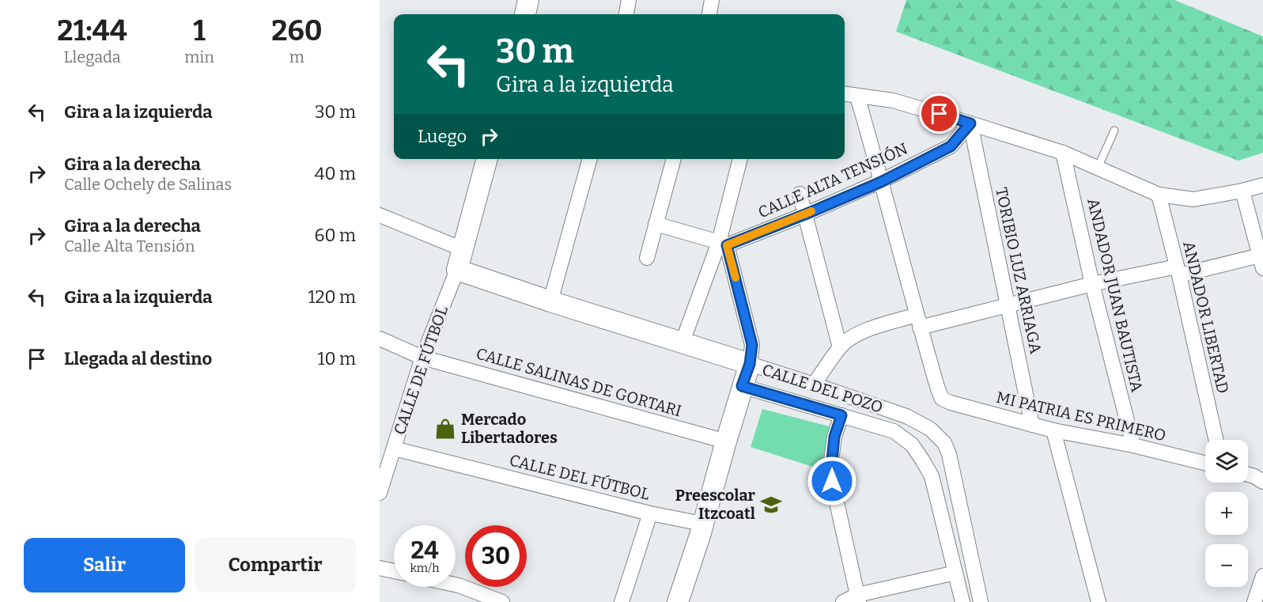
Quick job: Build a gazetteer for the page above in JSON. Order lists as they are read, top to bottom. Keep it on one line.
{"streets":{"main road":["CALLE DE FÚTBOL","CALLE DEL POZO"],"street":["CALLE ALTA TENSIÓN","TORIBIO LUZ ARRIAGA","ANDADOR JUAN BAUTISTA","ANDADOR LIBERTAD","CALLE SALINAS DE GORTARI","MI PATRIA ES PRIMERO","CALLE DEL FÚTBOL"]},"crossings":[["CALLE ALTA TENSIÓN","TORIBIO LUZ ARRIAGA"],["TORIBIO LUZ ARRIAGA","MI PATRIA ES PRIMERO"],["ANDADOR JUAN BAUTISTA","MI PATRIA ES PRIMERO"],["CALLE DE FÚTBOL","CALLE SALINAS DE GORTARI"],["CALLE DE FÚTBOL","CALLE DEL POZO"],["CALLE DE FÚTBOL","CALLE DEL FÚTBOL"]],"places":{"shop":["Mercado Libertadores"],"school or university":["Preescolar Itzcoatl"]},"page":{"eta":["21:44","Llegada","1","min","260","m"],"turn":["30 m","Gira a la izquierda"],"list":[{"name":"Gira a la izquierda","value":"30 m"},{"name":"Gira a la derecha","note":"Calle Ochely de Salinas","value":"40 m"},{"name":"Gira a la derecha","note":"Calle Alta Tensión","value":"60 m"},{"name":"Gira a la izquierda","value":"120 m"},{"name":"Llegada al destino","value":"10 m"}],"then":"Luego","map_buttons":["+","−"],"speed":"24 km/h","limit":"30","buttons":["Salir","Compartir"]}}
